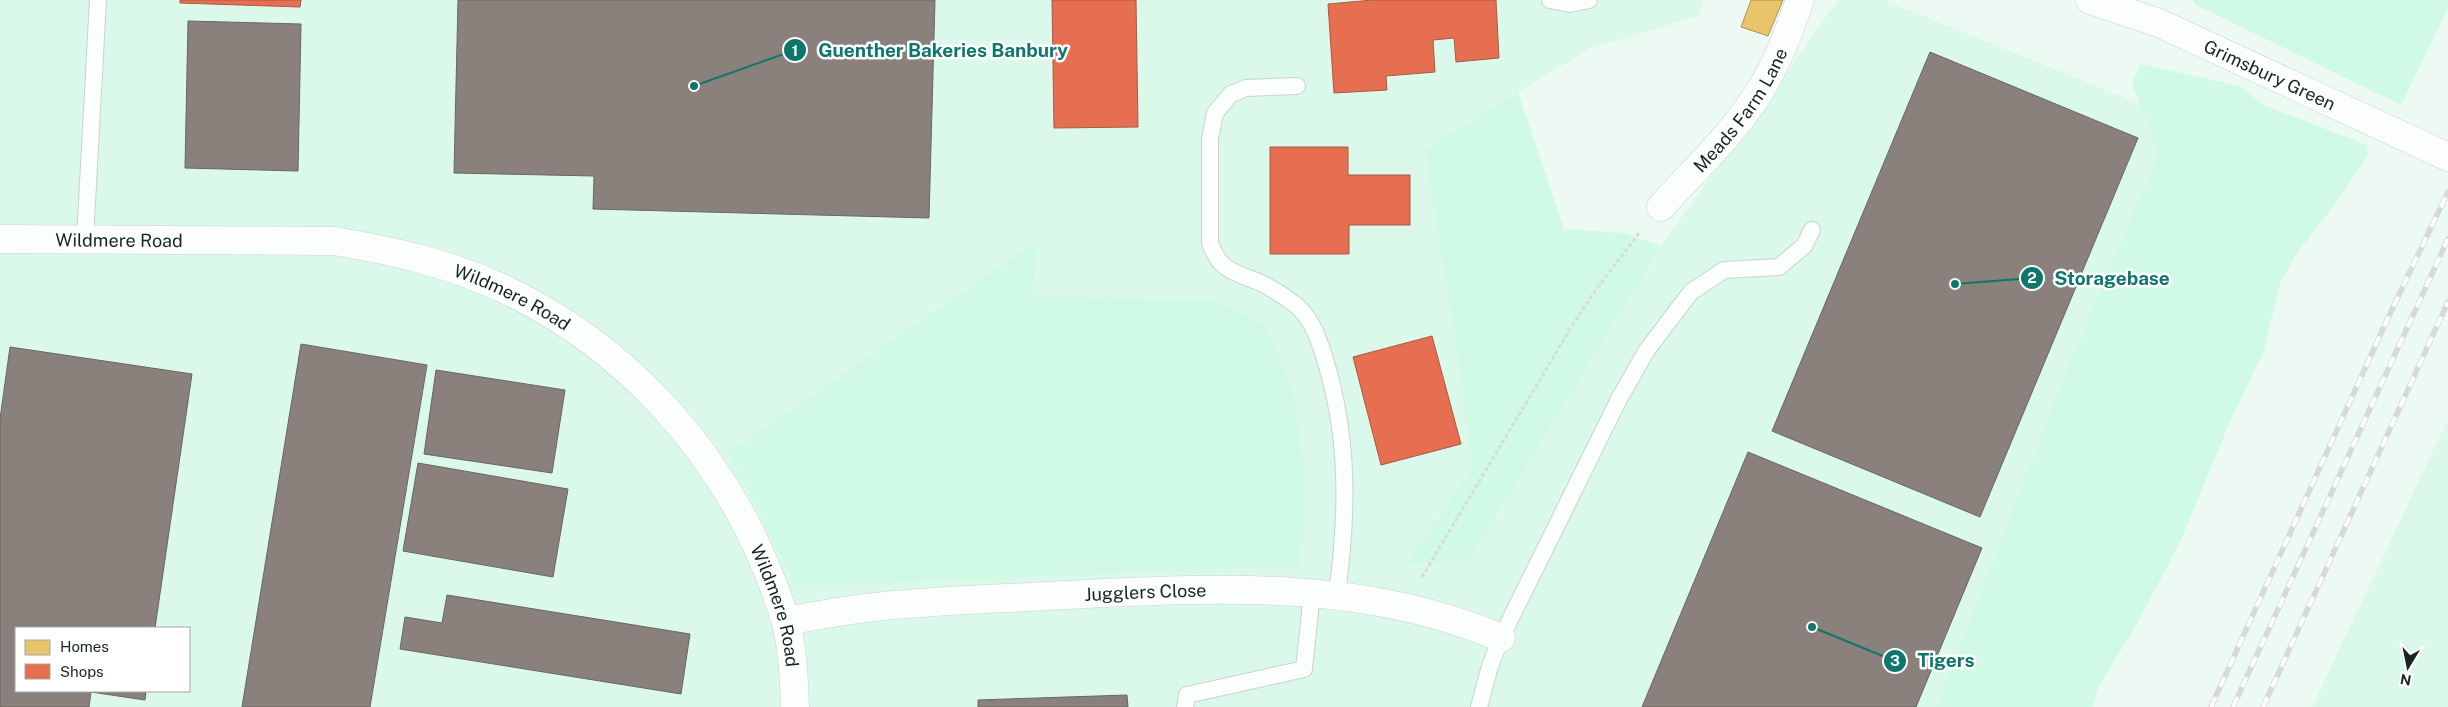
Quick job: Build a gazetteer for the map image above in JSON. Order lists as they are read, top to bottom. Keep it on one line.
{"streets":{"street":["Grimsbury Green","Meads Farm Lane","Wildmere Road","Jugglers Close"]},"crossings":[["Wildmere Road","Jugglers Close"]],"places":["Guenther Bakeries Banbury","Storagebase","Tigers"],"legend":["Homes","Shops"],"north":"bottom"}
